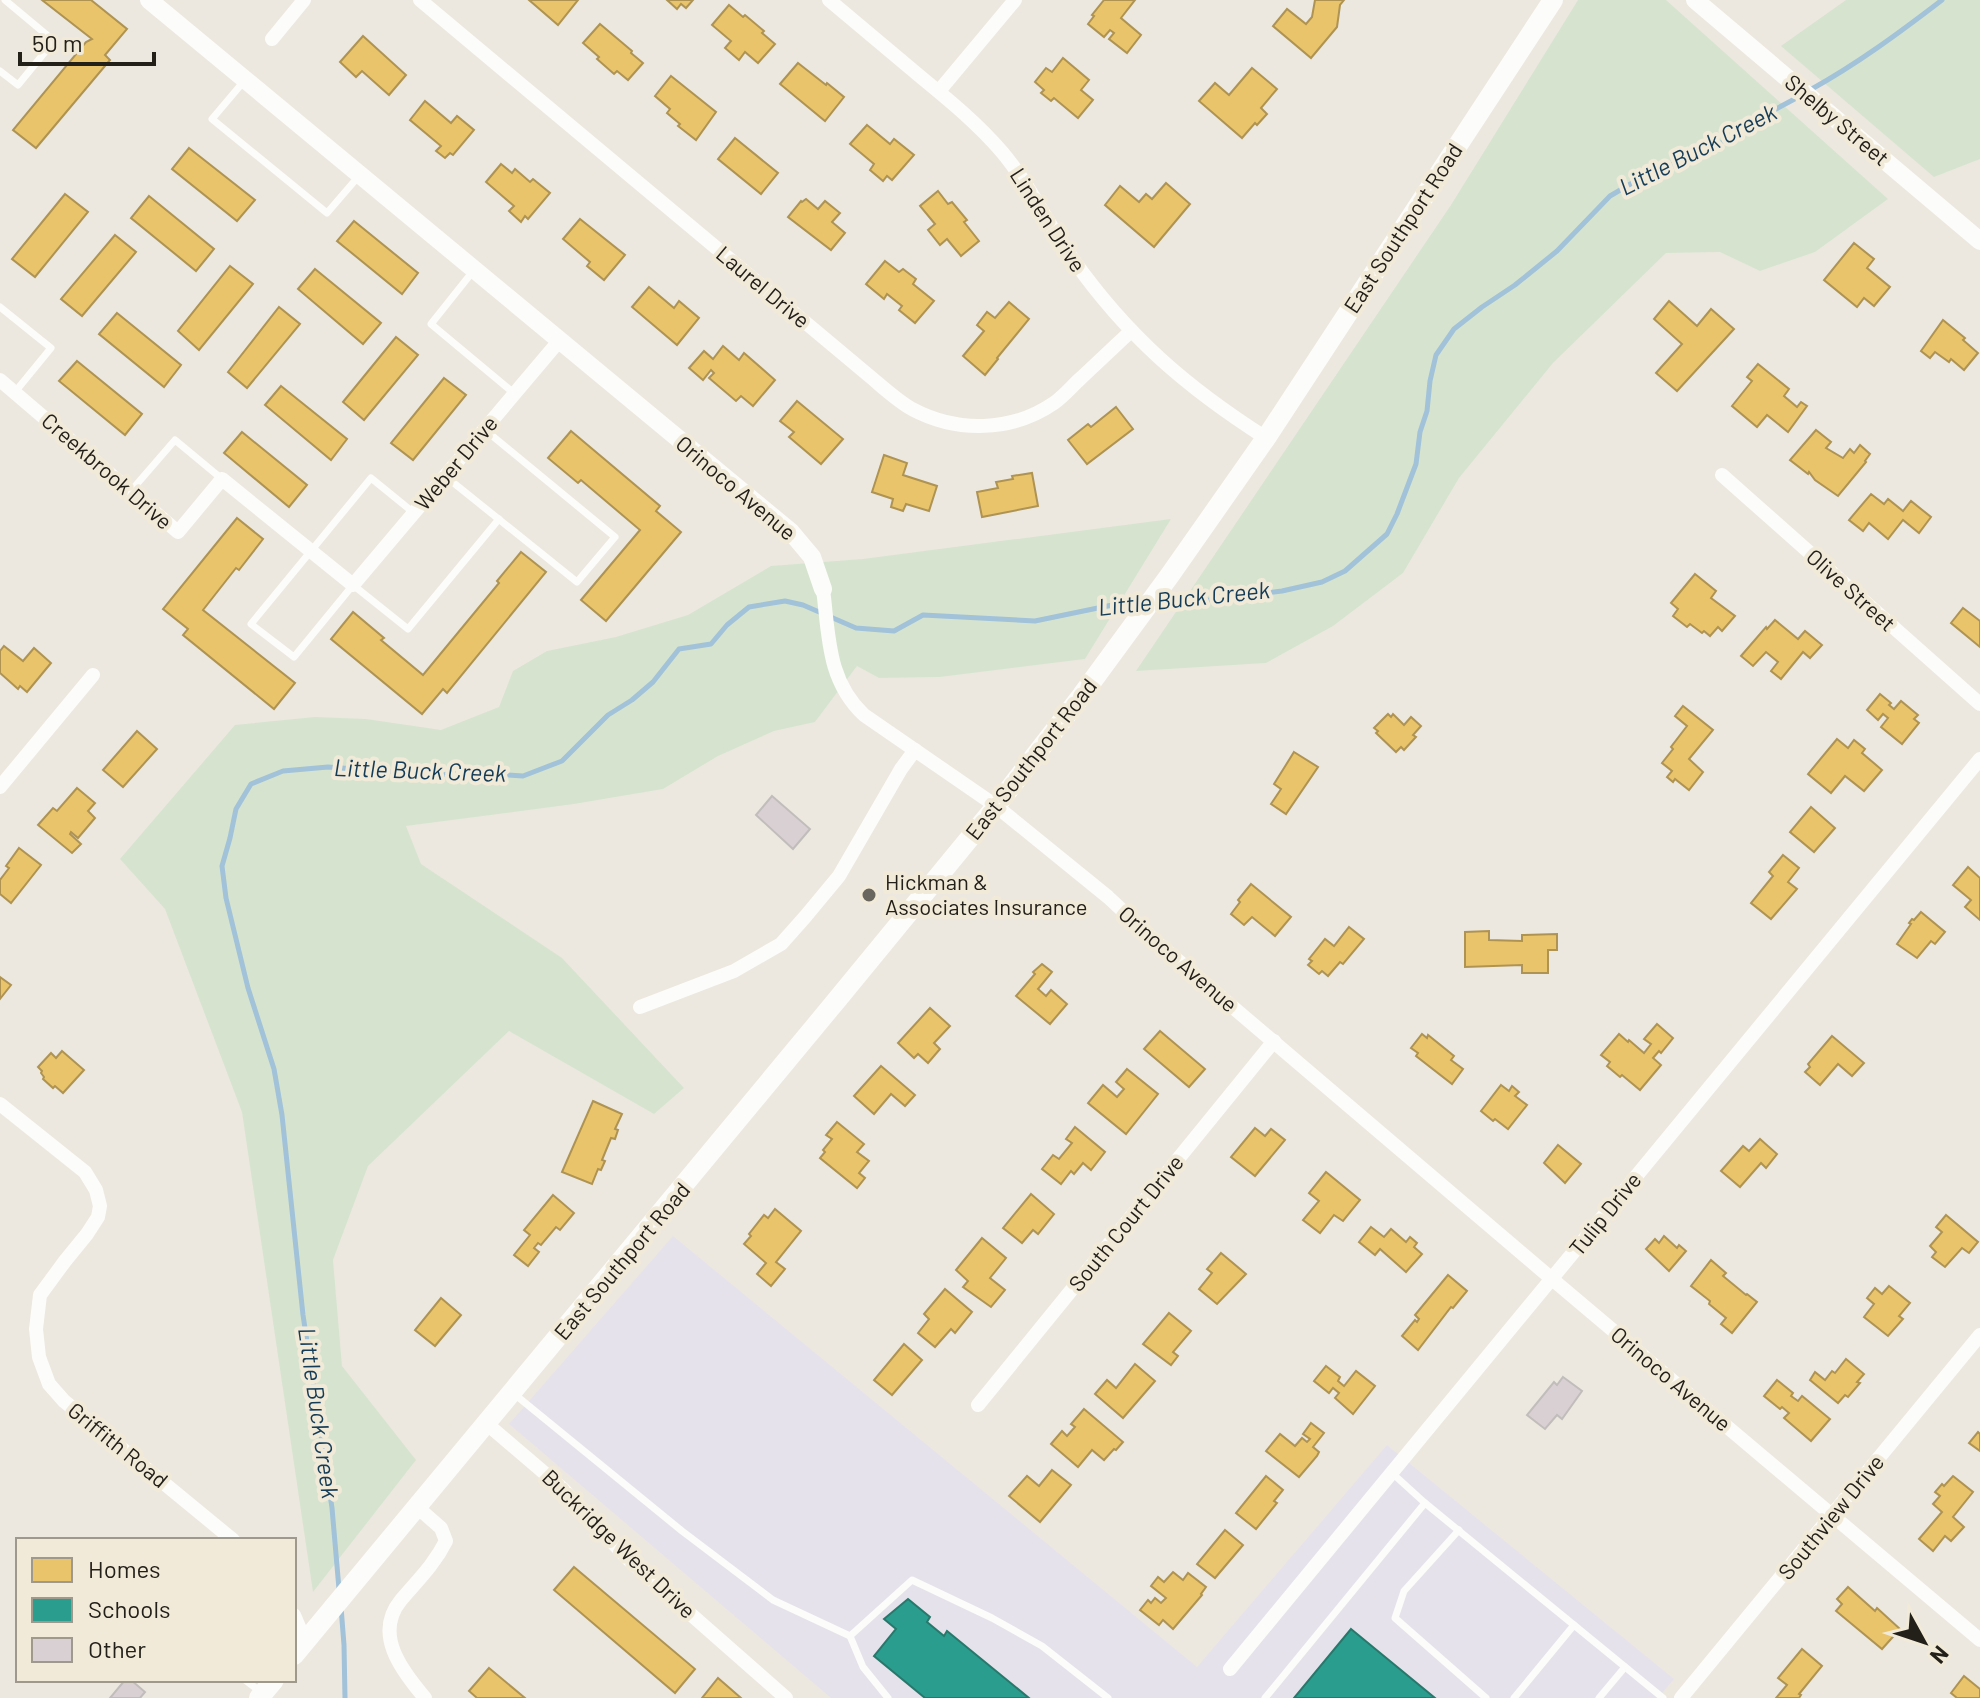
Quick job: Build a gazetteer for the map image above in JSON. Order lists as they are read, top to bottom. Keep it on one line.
{"streets":{"main road":["East Southport Road"],"street":["Shelby Street","Linden Drive","Laurel Drive","Weber Drive","Creekbrook Drive","Orinoco Avenue","Olive Street","Tulip Drive","South Court Drive","Griffith Road","Southview Drive","Buckridge West Drive"]},"crossings":[["Linden Drive","East Southport Road"],["Linden Drive","Laurel Drive"],["East Southport Road","Orinoco Avenue"],["East Southport Road","Buckridge West Drive"],["Weber Drive","Orinoco Avenue"],["Orinoco Avenue","Tulip Drive"],["Orinoco Avenue","South Court Drive"],["Orinoco Avenue","Southview Drive"]],"water":["Little Buck Creek"],"places":["Hickman & Associates Insurance"],"legend":["Homes","Schools","Other"],"scale_bar":"50 m","north":"bottom right"}
